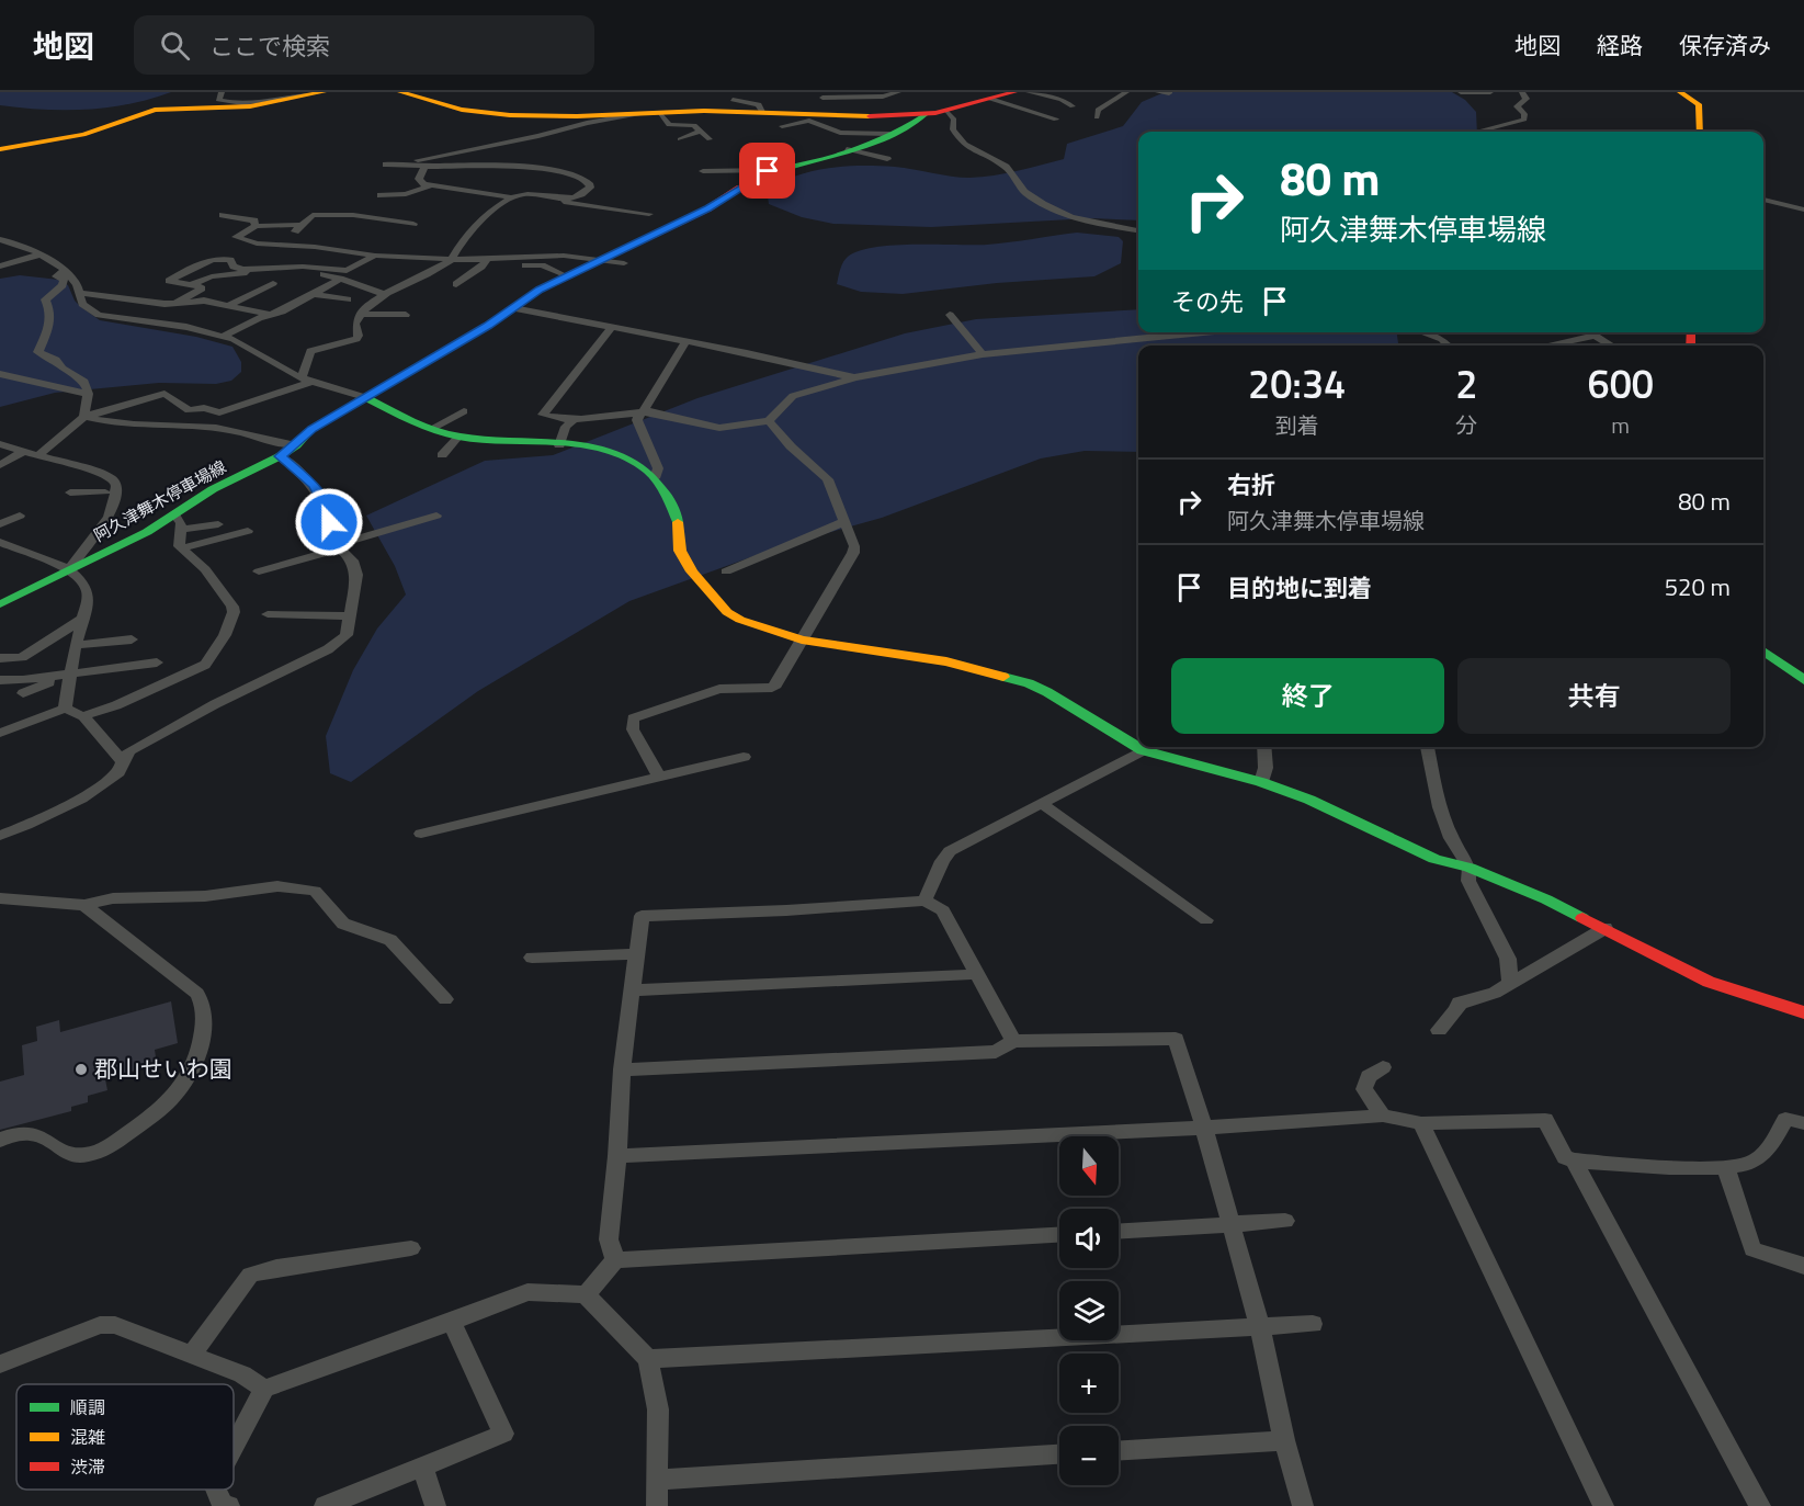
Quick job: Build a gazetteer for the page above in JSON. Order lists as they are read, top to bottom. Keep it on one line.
{"streets":{"main road":["阿久津舞木停車場線"]},"places":["郡山せいわ園"],"legend":["順調","混雑","渋滞"],"north":"bottom","page":{"header":"地図","search":"ここで検索","nav":["地図","経路","保存済み"],"turn":["80 m","阿久津舞木停車場線"],"then":"その先","eta":["20:34","到着","2","分","600","m"],"list":[{"name":"右折","note":"阿久津舞木停車場線","value":"80 m"},{"name":"目的地に到着","value":"520 m"}],"buttons":["終了","共有"],"map_buttons":["+","−"]}}
